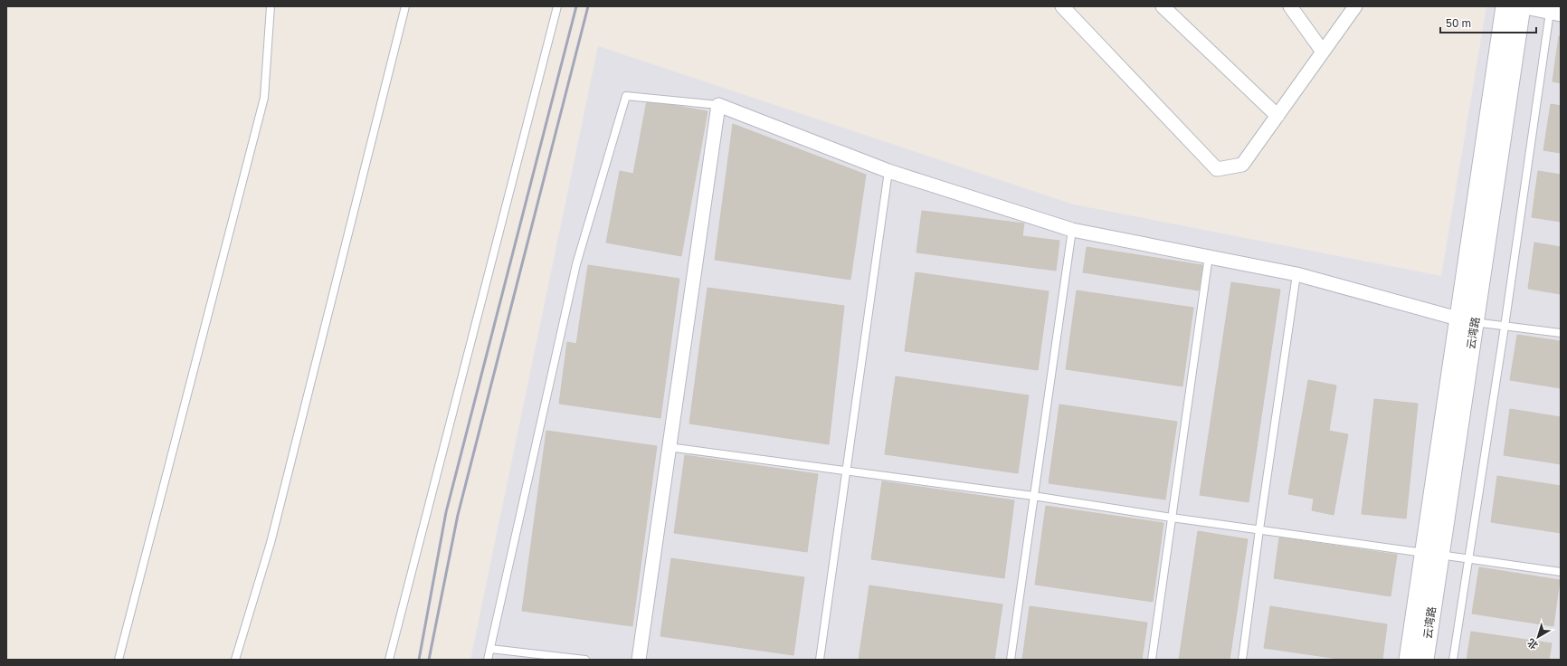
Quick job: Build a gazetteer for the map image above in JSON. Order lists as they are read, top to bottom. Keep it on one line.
{"streets":{"main road":["云湾路"]},"scale_bar":"50 m","north":"bottom left"}
